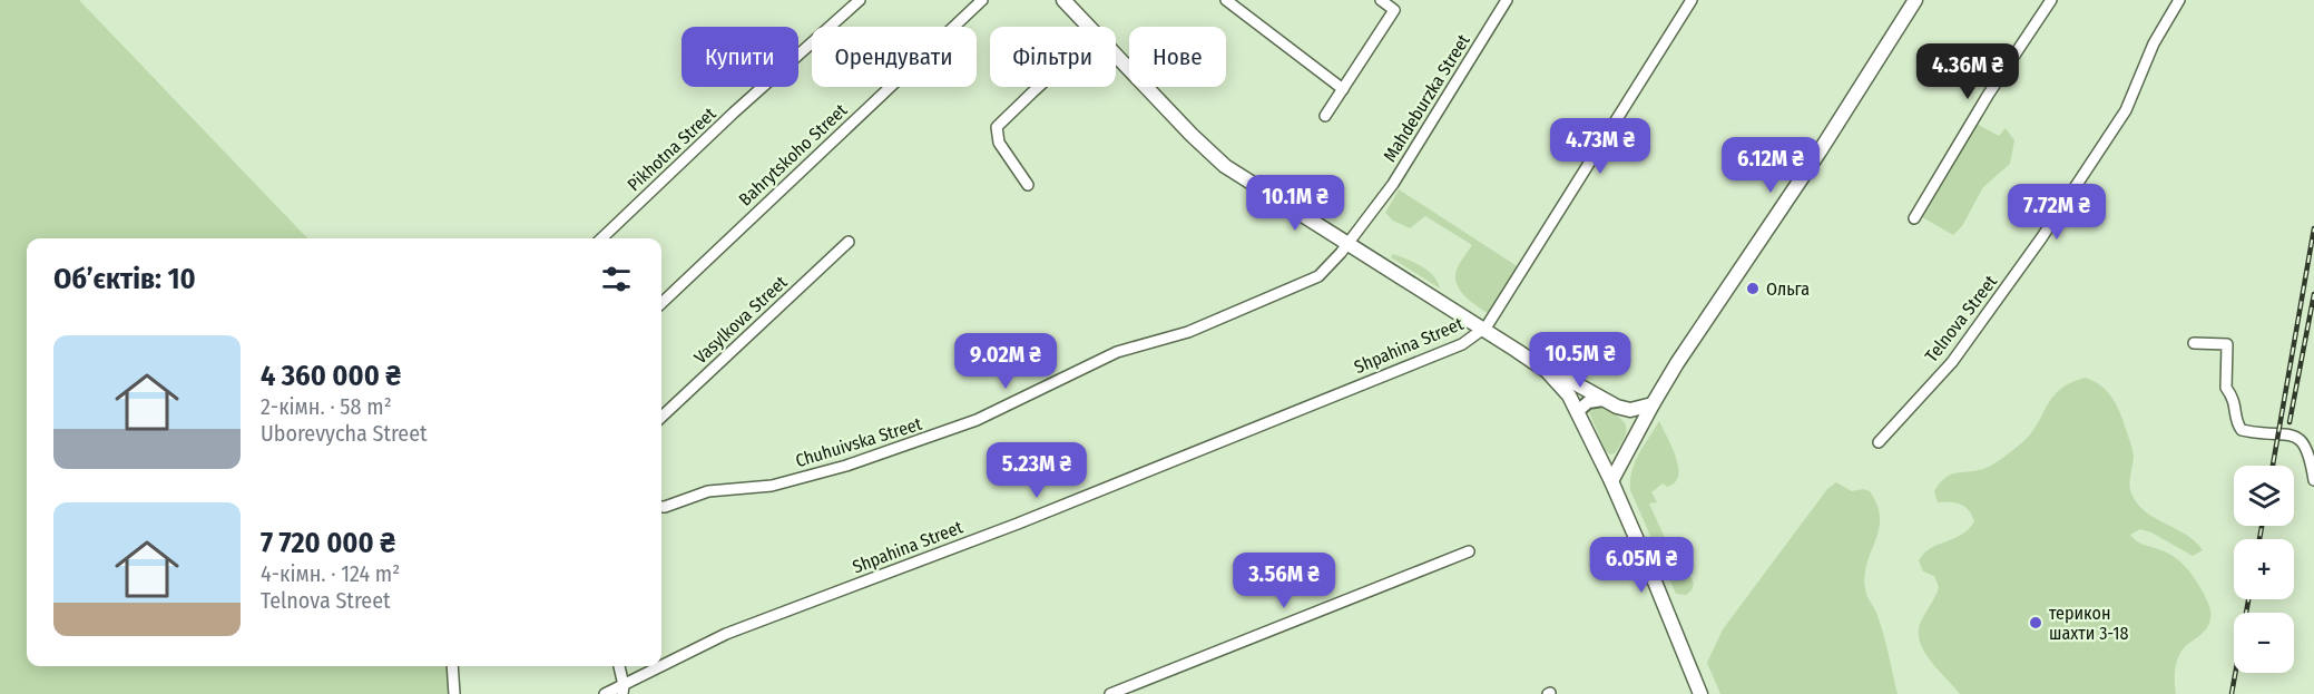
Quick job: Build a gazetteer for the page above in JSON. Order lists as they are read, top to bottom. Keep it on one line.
{"streets":{"street":["Mahdeburzka Street","Pikhotna Street","Bahrytskoho Street","Telnova Street","Vasylkova Street","Shpahina Street","Chuhuivska Street"]},"crossings":[["Mahdeburzka Street","Chuhuivska Street"]],"places":["Ольга","терикон шахти 3-18"],"page":{"chip":["Купити","Орендувати","Фільтри","Нове"],"price":["4.36M ₴","4.73M ₴","6.12M ₴","10.1M ₴","7.72M ₴","10.5M ₴","9.02M ₴","5.23M ₴","6.05M ₴","3.56M ₴"],"heading":"Об’єктів: 10","list":[{"name":"4 360 000 ₴","note":"2-кімн. · 58 m² · Uborevycha Street"},{"name":"7 720 000 ₴","note":"4-кімн. · 124 m² · Telnova Street"}],"map_buttons":["+","−"]}}
